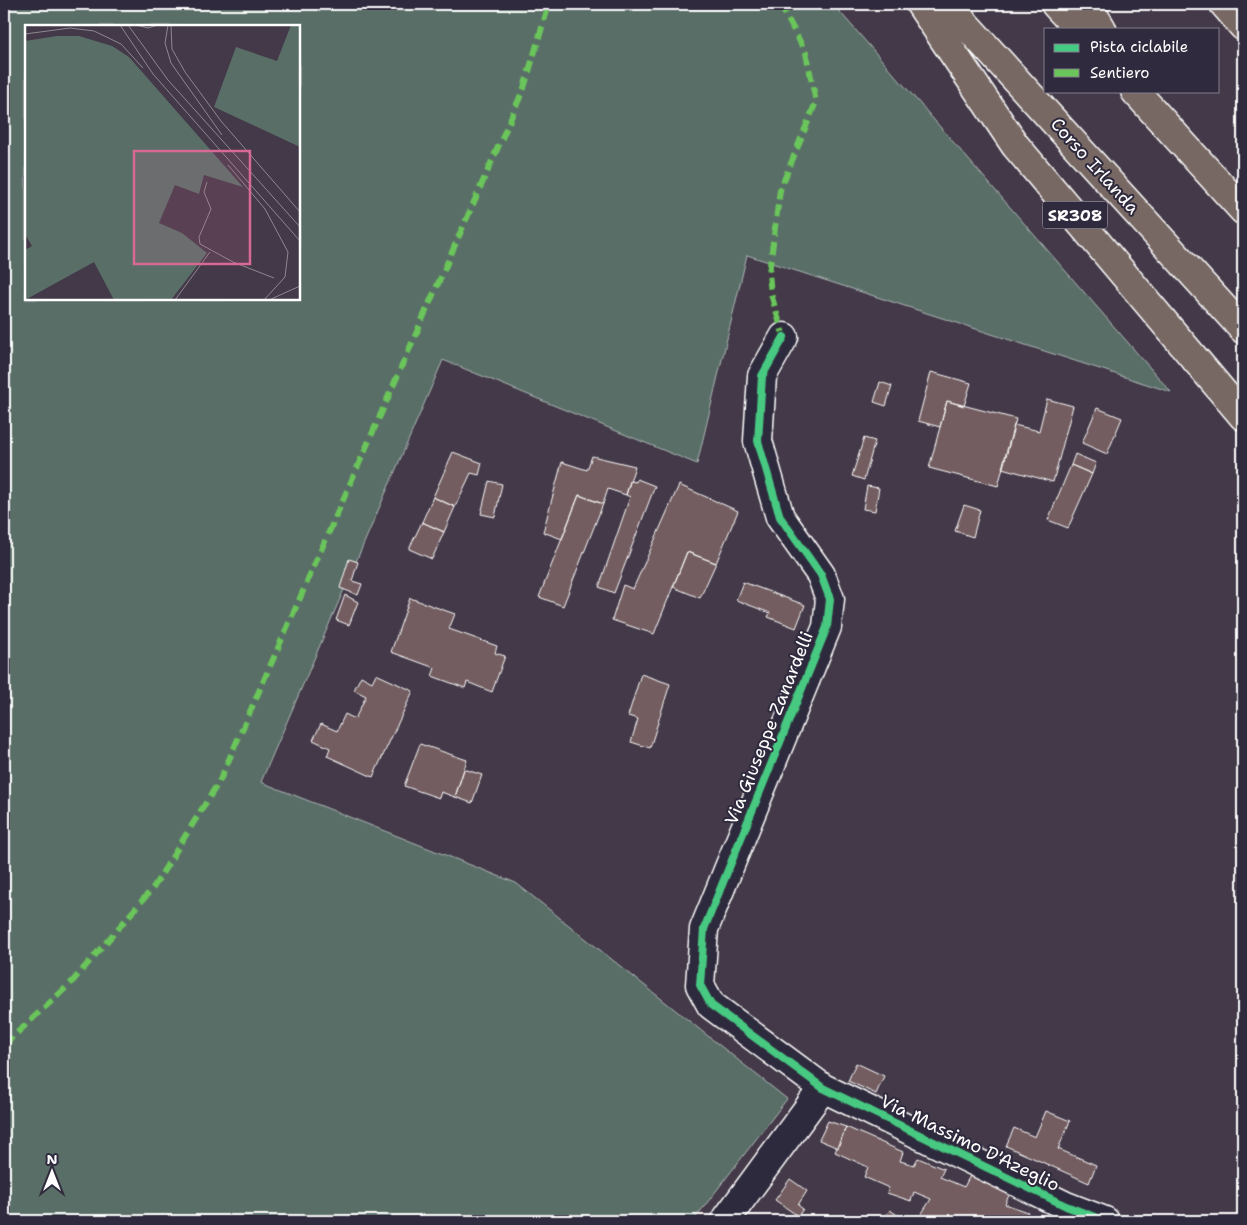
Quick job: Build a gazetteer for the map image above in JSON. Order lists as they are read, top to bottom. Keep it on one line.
{"streets":{"highway":["Corso Irlanda","SR308"],"street":["Via Giuseppe Zanardelli","Via Massimo D'Azeglio"]},"crossings":[["Via Giuseppe Zanardelli","Via Massimo D'Azeglio"]],"legend":["Pista ciclabile","Sentiero"],"north":"top"}
